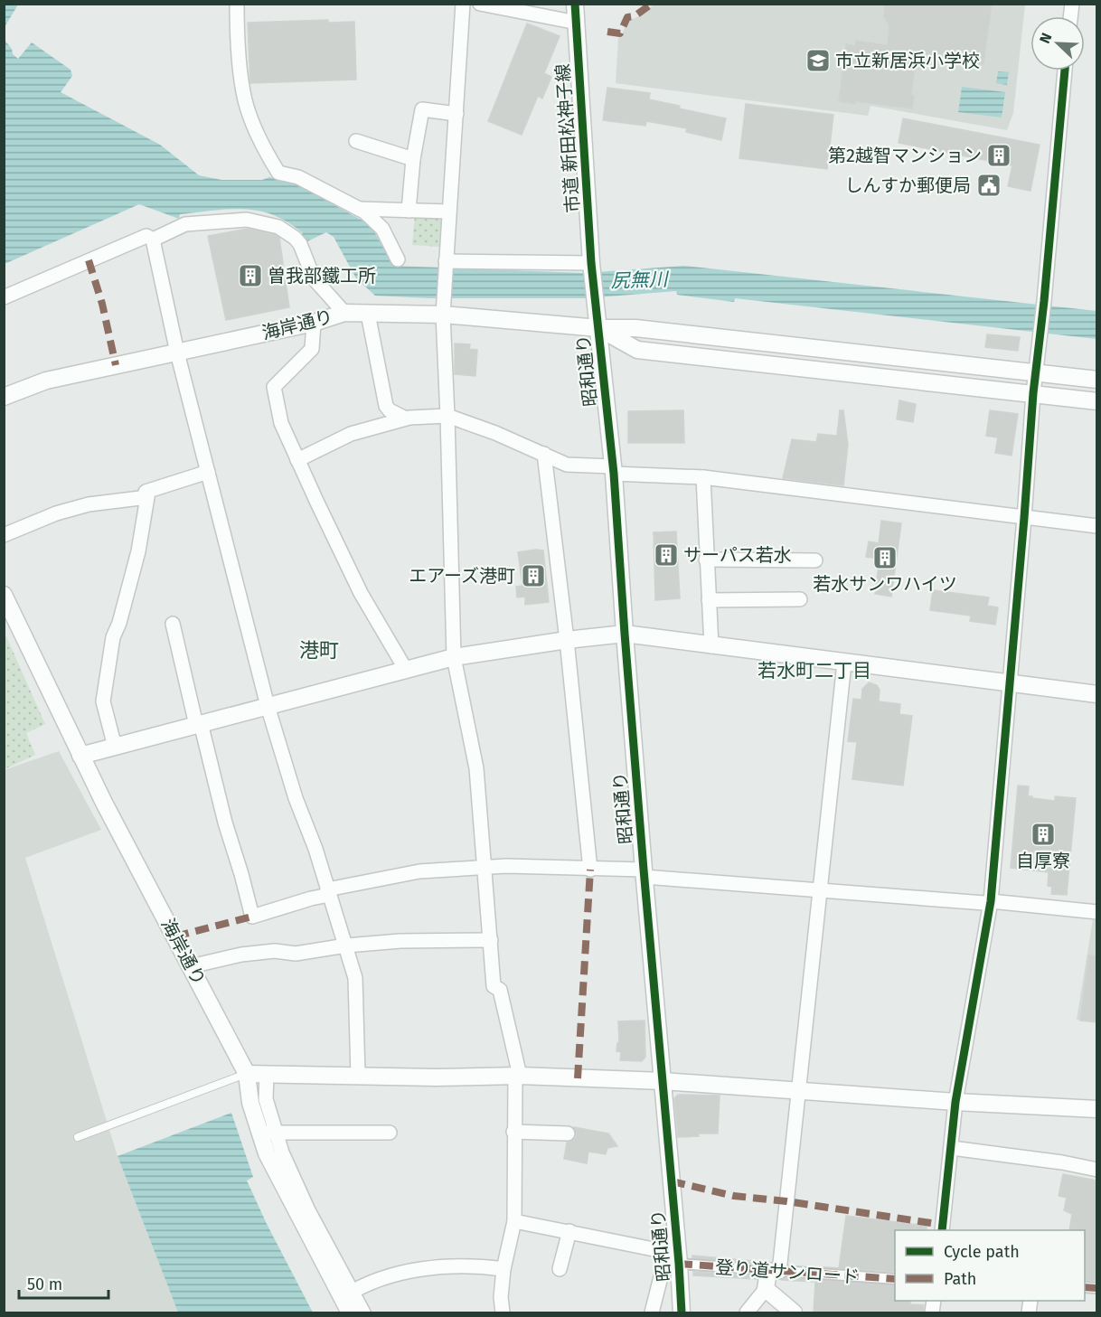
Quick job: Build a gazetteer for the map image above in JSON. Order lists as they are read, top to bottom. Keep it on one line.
{"streets":{"street":["市道 新田松神子線","海岸通り","昭和通り","登り道サンロード"]},"crossings":[["市道 新田松神子線","昭和通り"],["海岸通り","昭和通り"],["昭和通り","登り道サンロード"]],"districts":["港町","若水町二丁目"],"water":["尻無川"],"places":{"school or university":["市立新居浜小学校"],"building":["第2越智マンション","曽我部鐵工所","サーパス若水","若水サンワハイツ","エアーズ港町","自厚寮"],"public building":["しんすか郵便局"]},"legend":["Cycle path","Path"],"scale_bar":"50 m","north":"top left"}
